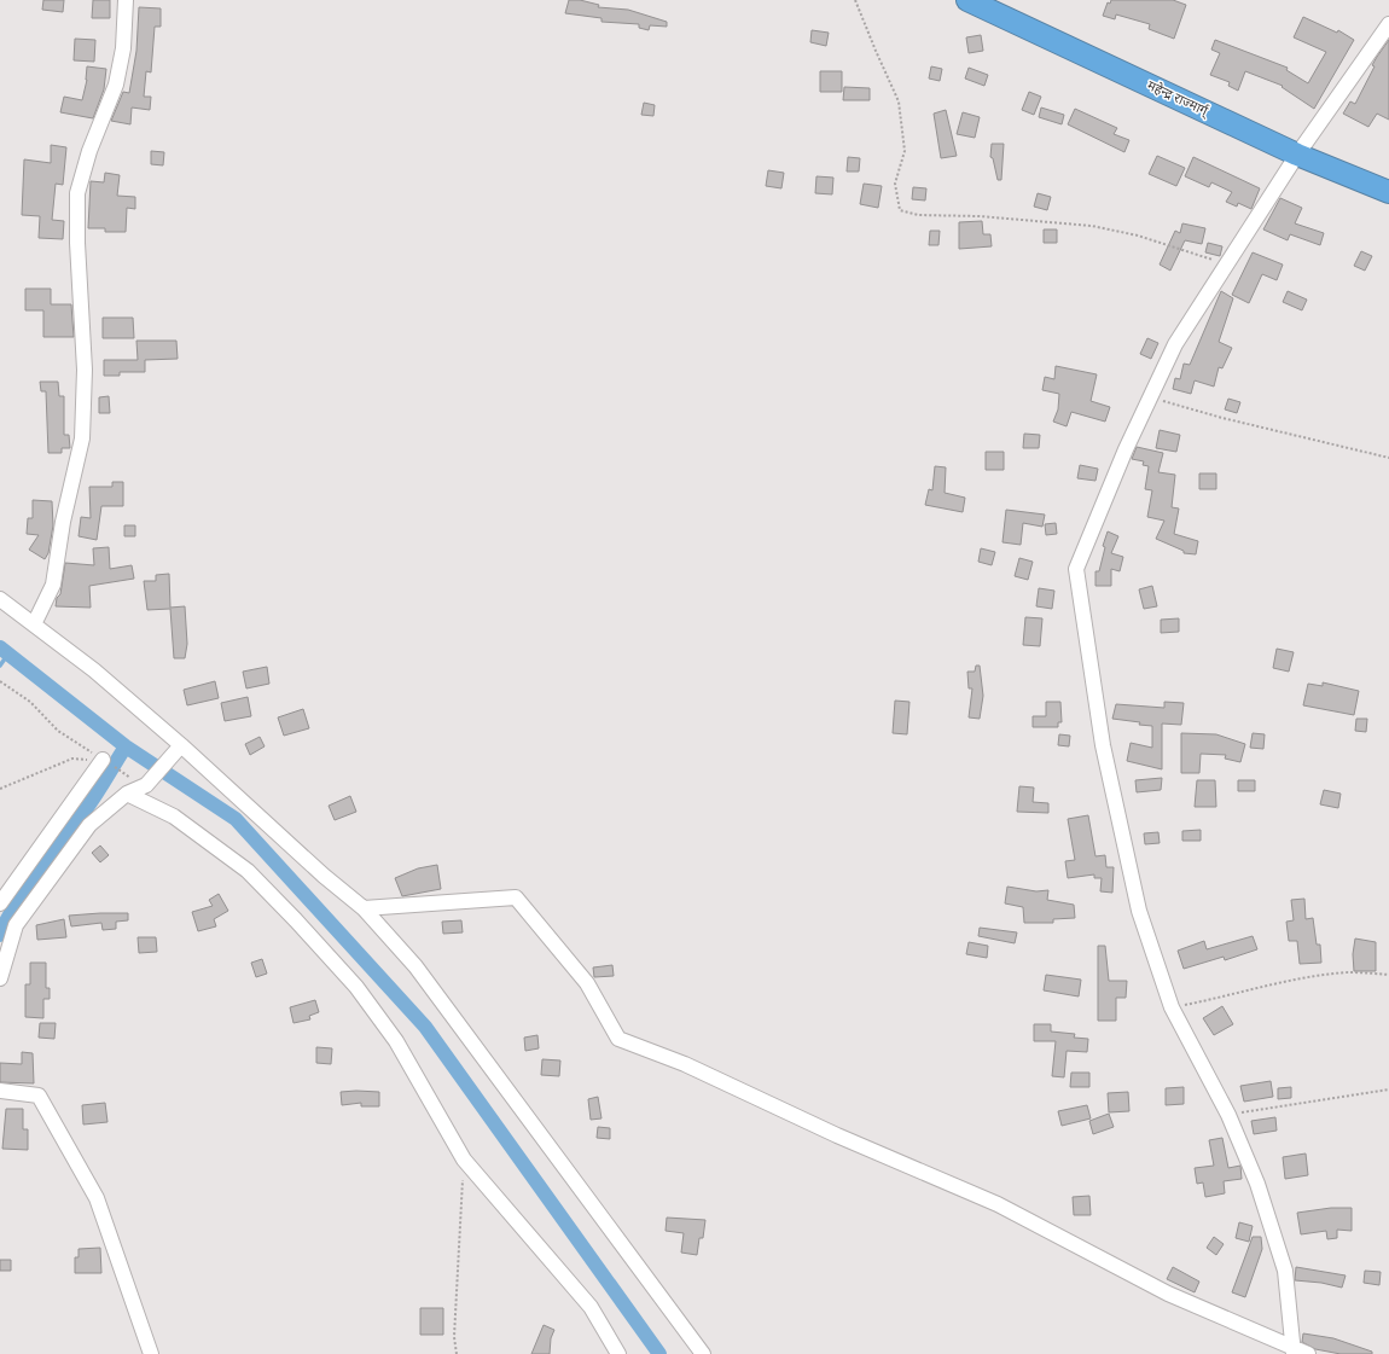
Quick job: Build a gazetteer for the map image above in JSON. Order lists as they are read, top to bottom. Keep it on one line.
{"streets":{"highway":["महेन्द्र राज्मार्ग्"]}}
